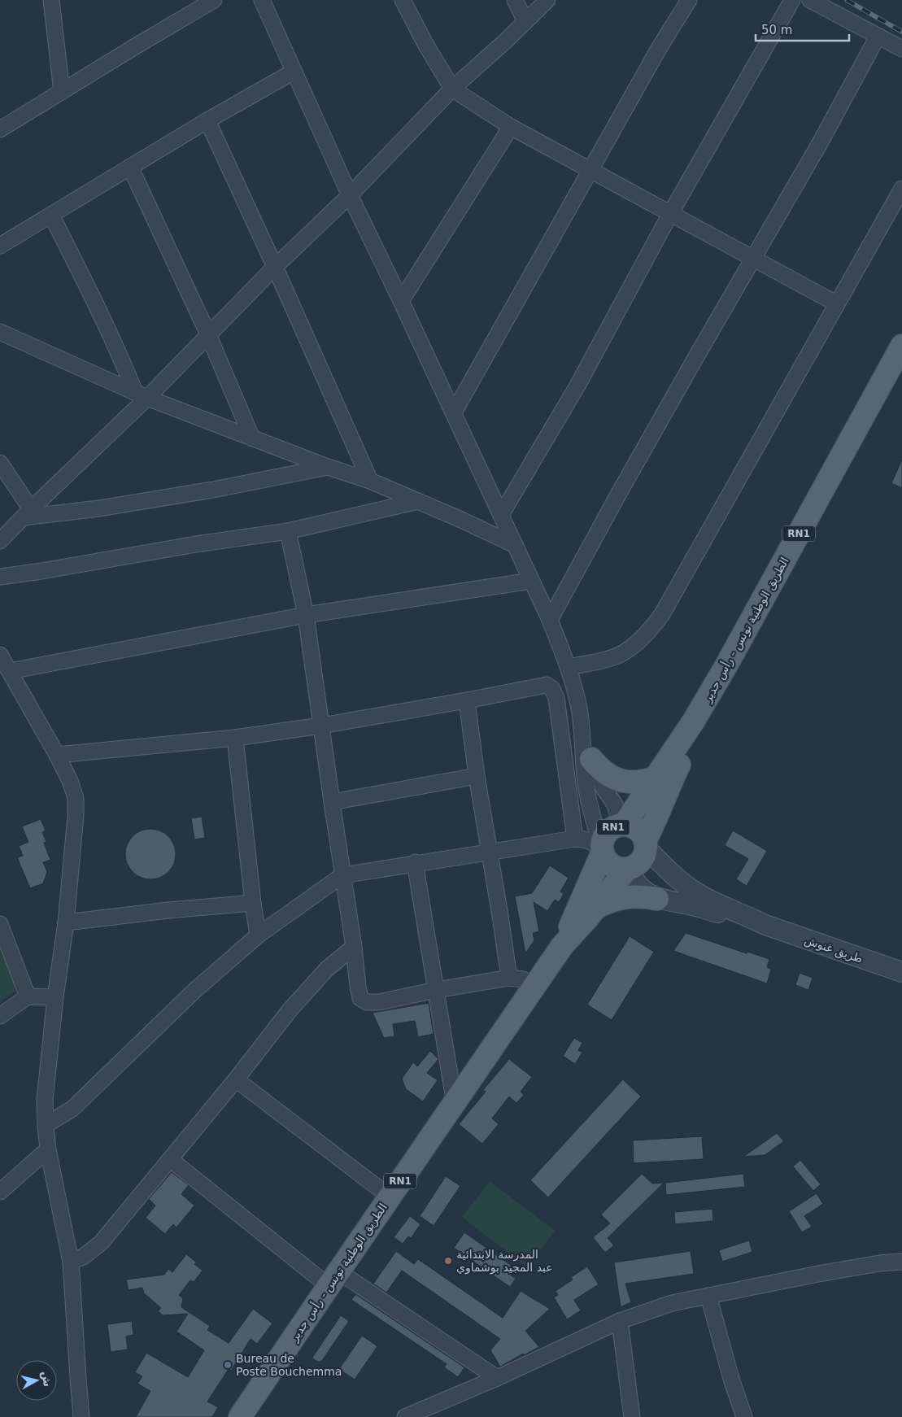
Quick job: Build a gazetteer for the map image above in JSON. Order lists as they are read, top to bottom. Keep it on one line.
{"streets":{"main road":["RN1","الطريق الوطنية تونس - رأس جدير"],"street":["طريق غنوش"]},"crossings":[["RN1","الطريق الوطنية تونس - رأس جدير"]],"places":["المدرسة الابتدائية عبد المجيد بوشماوي","Bureau de Poste Bouchemma"],"scale_bar":"50 m","north":"right"}
